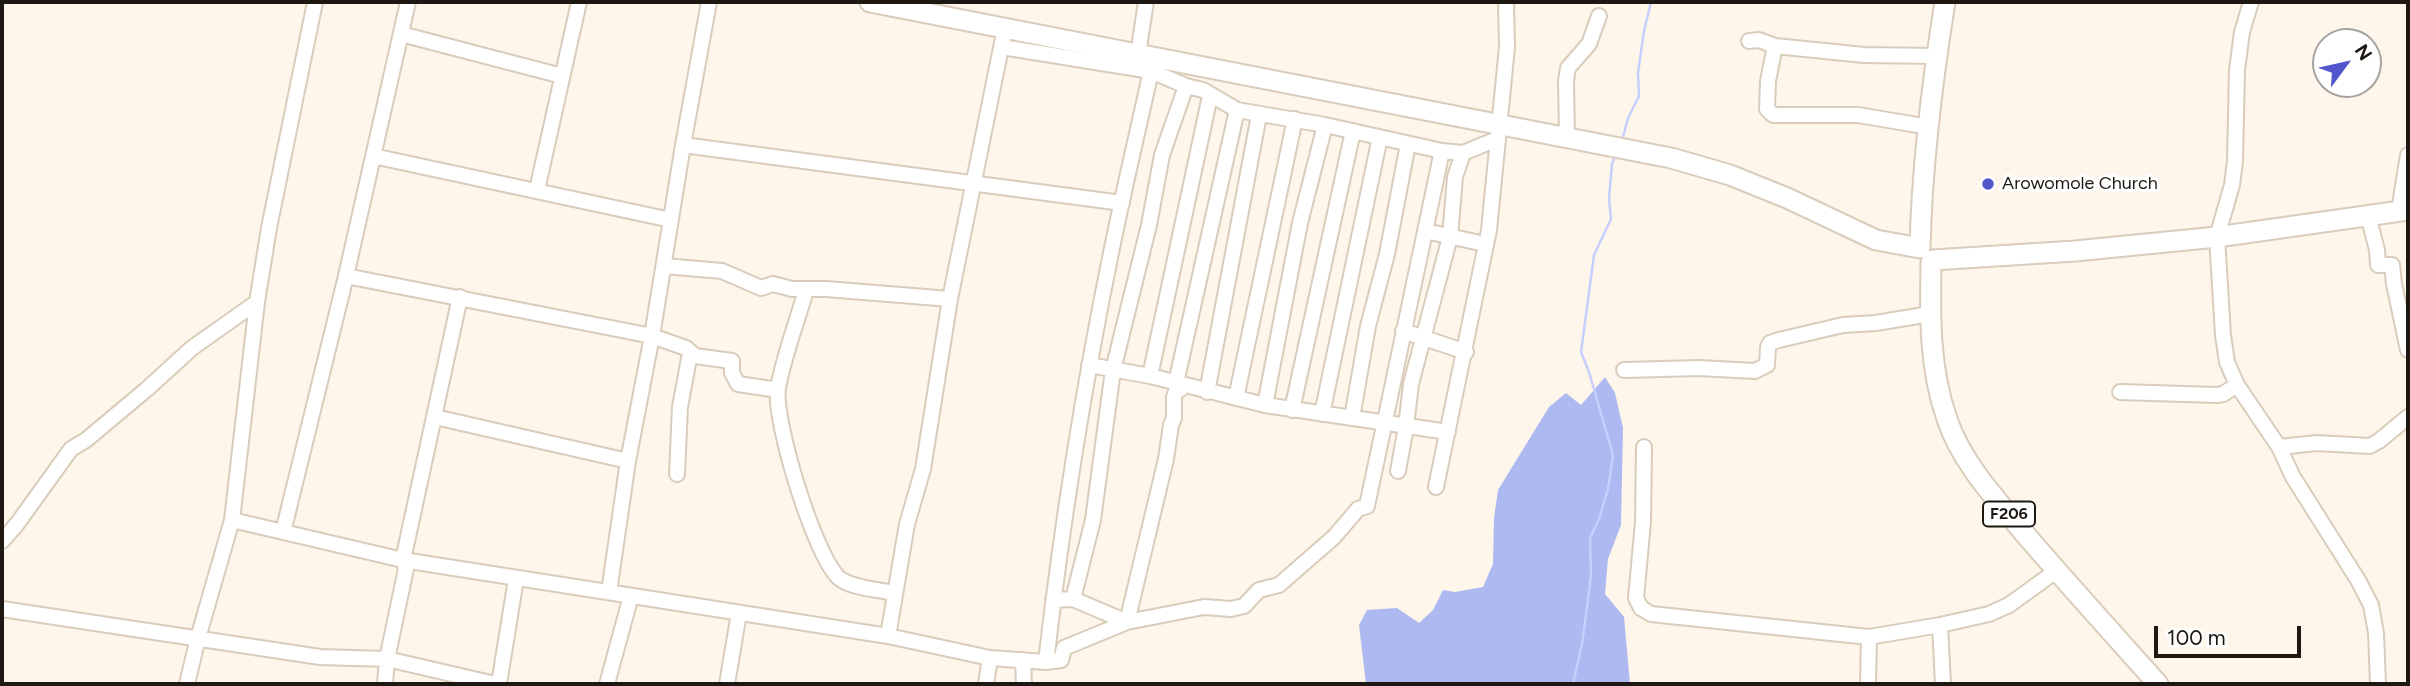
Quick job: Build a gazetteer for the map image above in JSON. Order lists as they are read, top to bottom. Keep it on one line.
{"streets":{"main road":["F206"]},"places":["Arowomole Church"],"scale_bar":"100 m","north":"top right"}
